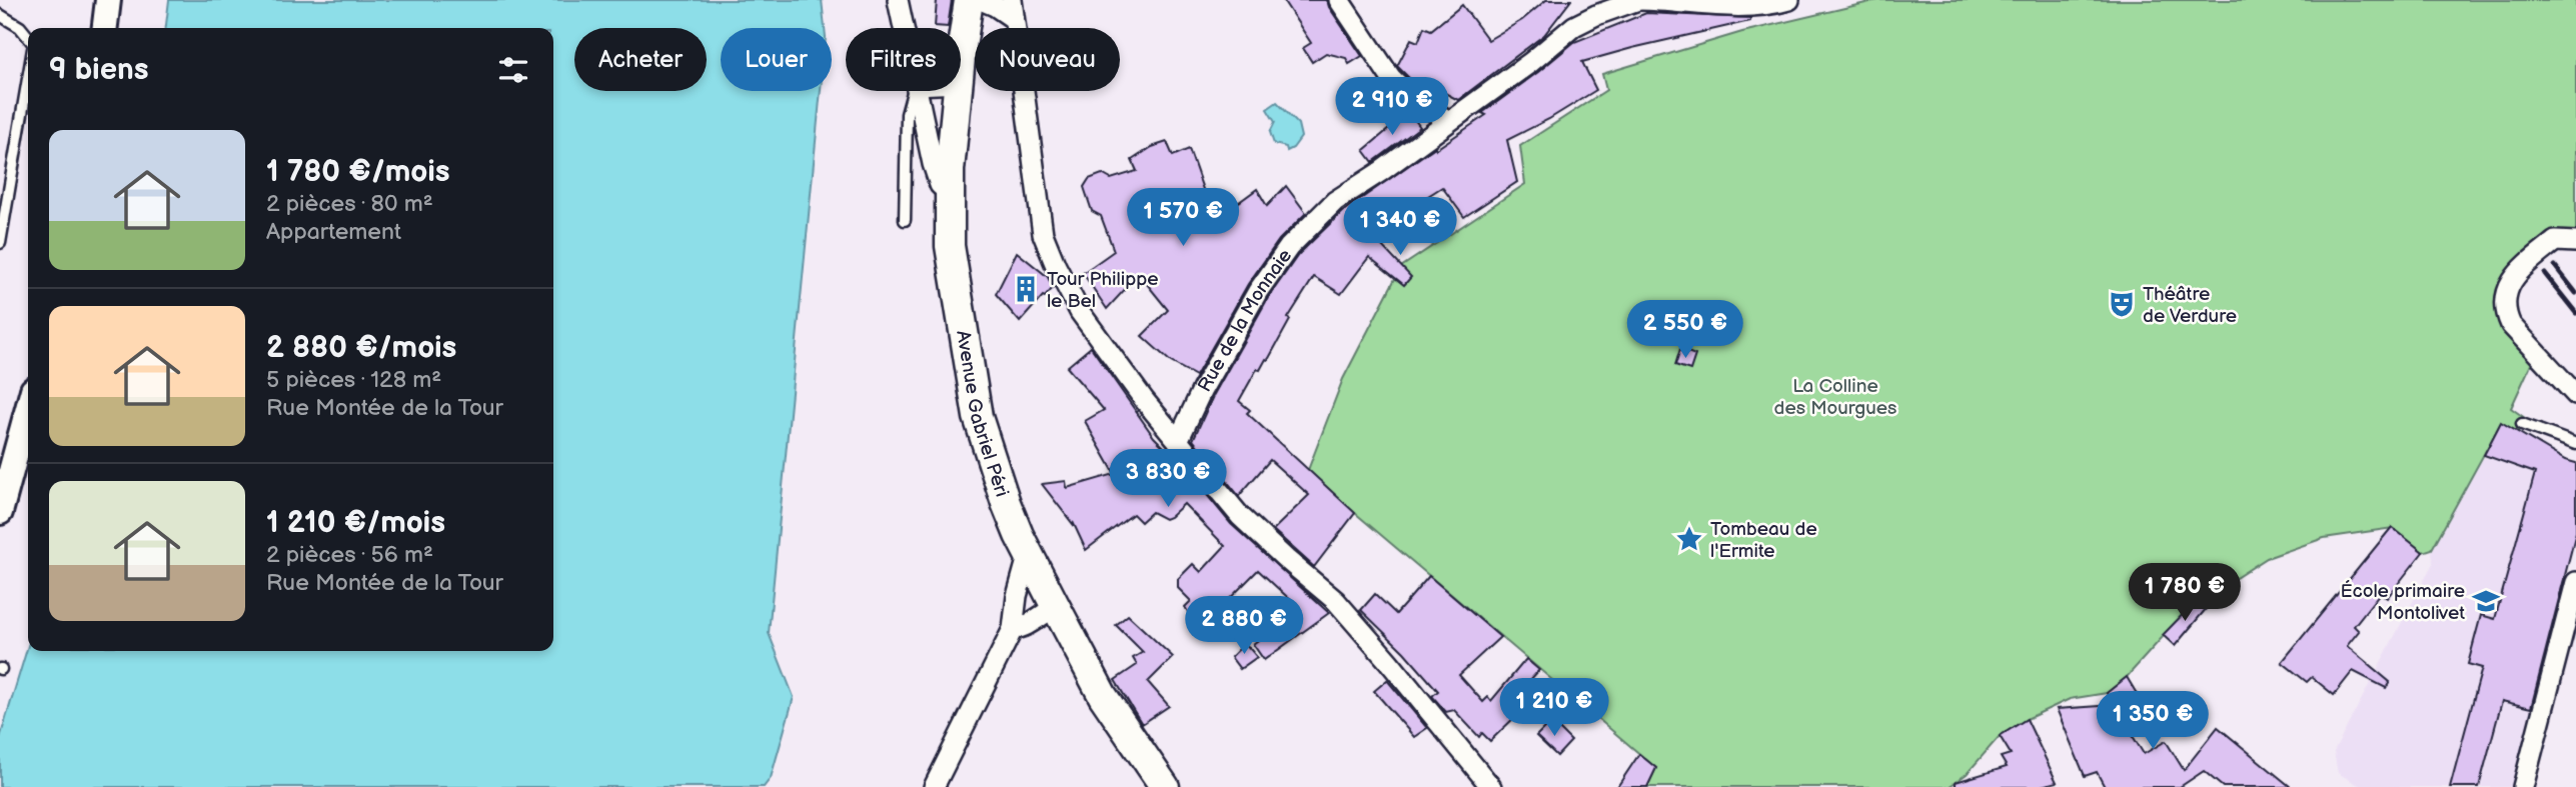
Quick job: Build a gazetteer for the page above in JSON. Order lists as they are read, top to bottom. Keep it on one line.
{"streets":{"main road":["Avenue Gabriel Péri"],"street":["Rue de la Monnaie"]},"parks":["La Colline des Mourgues"],"places":{"building":["Tour Philippe le Bel"],"theatre":["Théâtre de Verdure"],"place":["Tombeau de l'Ermite"],"school or university":["École primaire Montolivet"]},"page":{"chip":["Acheter","Louer","Filtres","Nouveau"],"heading":"9 biens","price":["2 910 €","1 570 €","1 340 €","2 550 €","3 830 €","1 780 €","2 880 €","1 210 €","1 350 €"],"list":[{"name":"1 780 €/mois","note":"2 pièces · 80 m² · Appartement"},{"name":"2 880 €/mois","note":"5 pièces · 128 m² · Rue Montée de la Tour"},{"name":"1 210 €/mois","note":"2 pièces · 56 m² · Rue Montée de la Tour"}]}}
